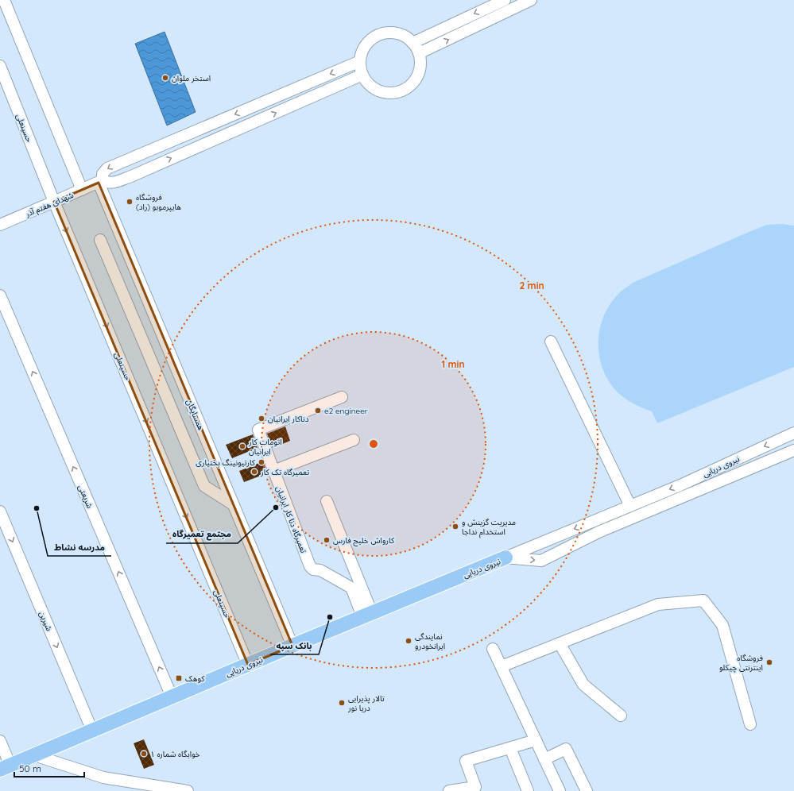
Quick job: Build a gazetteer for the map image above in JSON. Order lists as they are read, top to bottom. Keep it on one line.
{"streets":{"main road":["نیروی دریایی"],"street":["حسینعلی","شهدای هفتم آذر","همسایگان","شریعتی","تعمیرگاه دنا کار ایرانیان","شیرین"]},"crossings":[["حسینعلی","شهدای هفتم آذر"],["حسینعلی","نیروی دریایی"],["شهدای هفتم آذر","همسایگان"],["همسایگان","نیروی دریایی"],["نیروی دریایی","شریعتی"],["نیروی دریایی","تعمیرگاه دنا کار ایرانیان"],["نیروی دریایی","شیرین"]],"one_way":["شریعتی","شیرین"],"places":{"other":["استخر ملوان","فروشگاه هایپرموبو (راد)","e2 engineer","دناکار ایرانیان","اتومات کار ایرانیان","کارتیونینگ بختیاری","تعمیرگاه تک کار","مجتمع تعمیرگاه","مدرسه نشاط","مدیریت گزینش و استخدام نداجا","کارواش خلیج فارس","بانک سپه","نمایندگی ایرانخودرو","فروشگاه اینترنتی چیکلو","تالار پذیرایی دریا نور","خوابگاه شماره ۱"],"transit":["کوهک"]},"scale_bar":"50 m","rings":["2 min","1 min"]}
